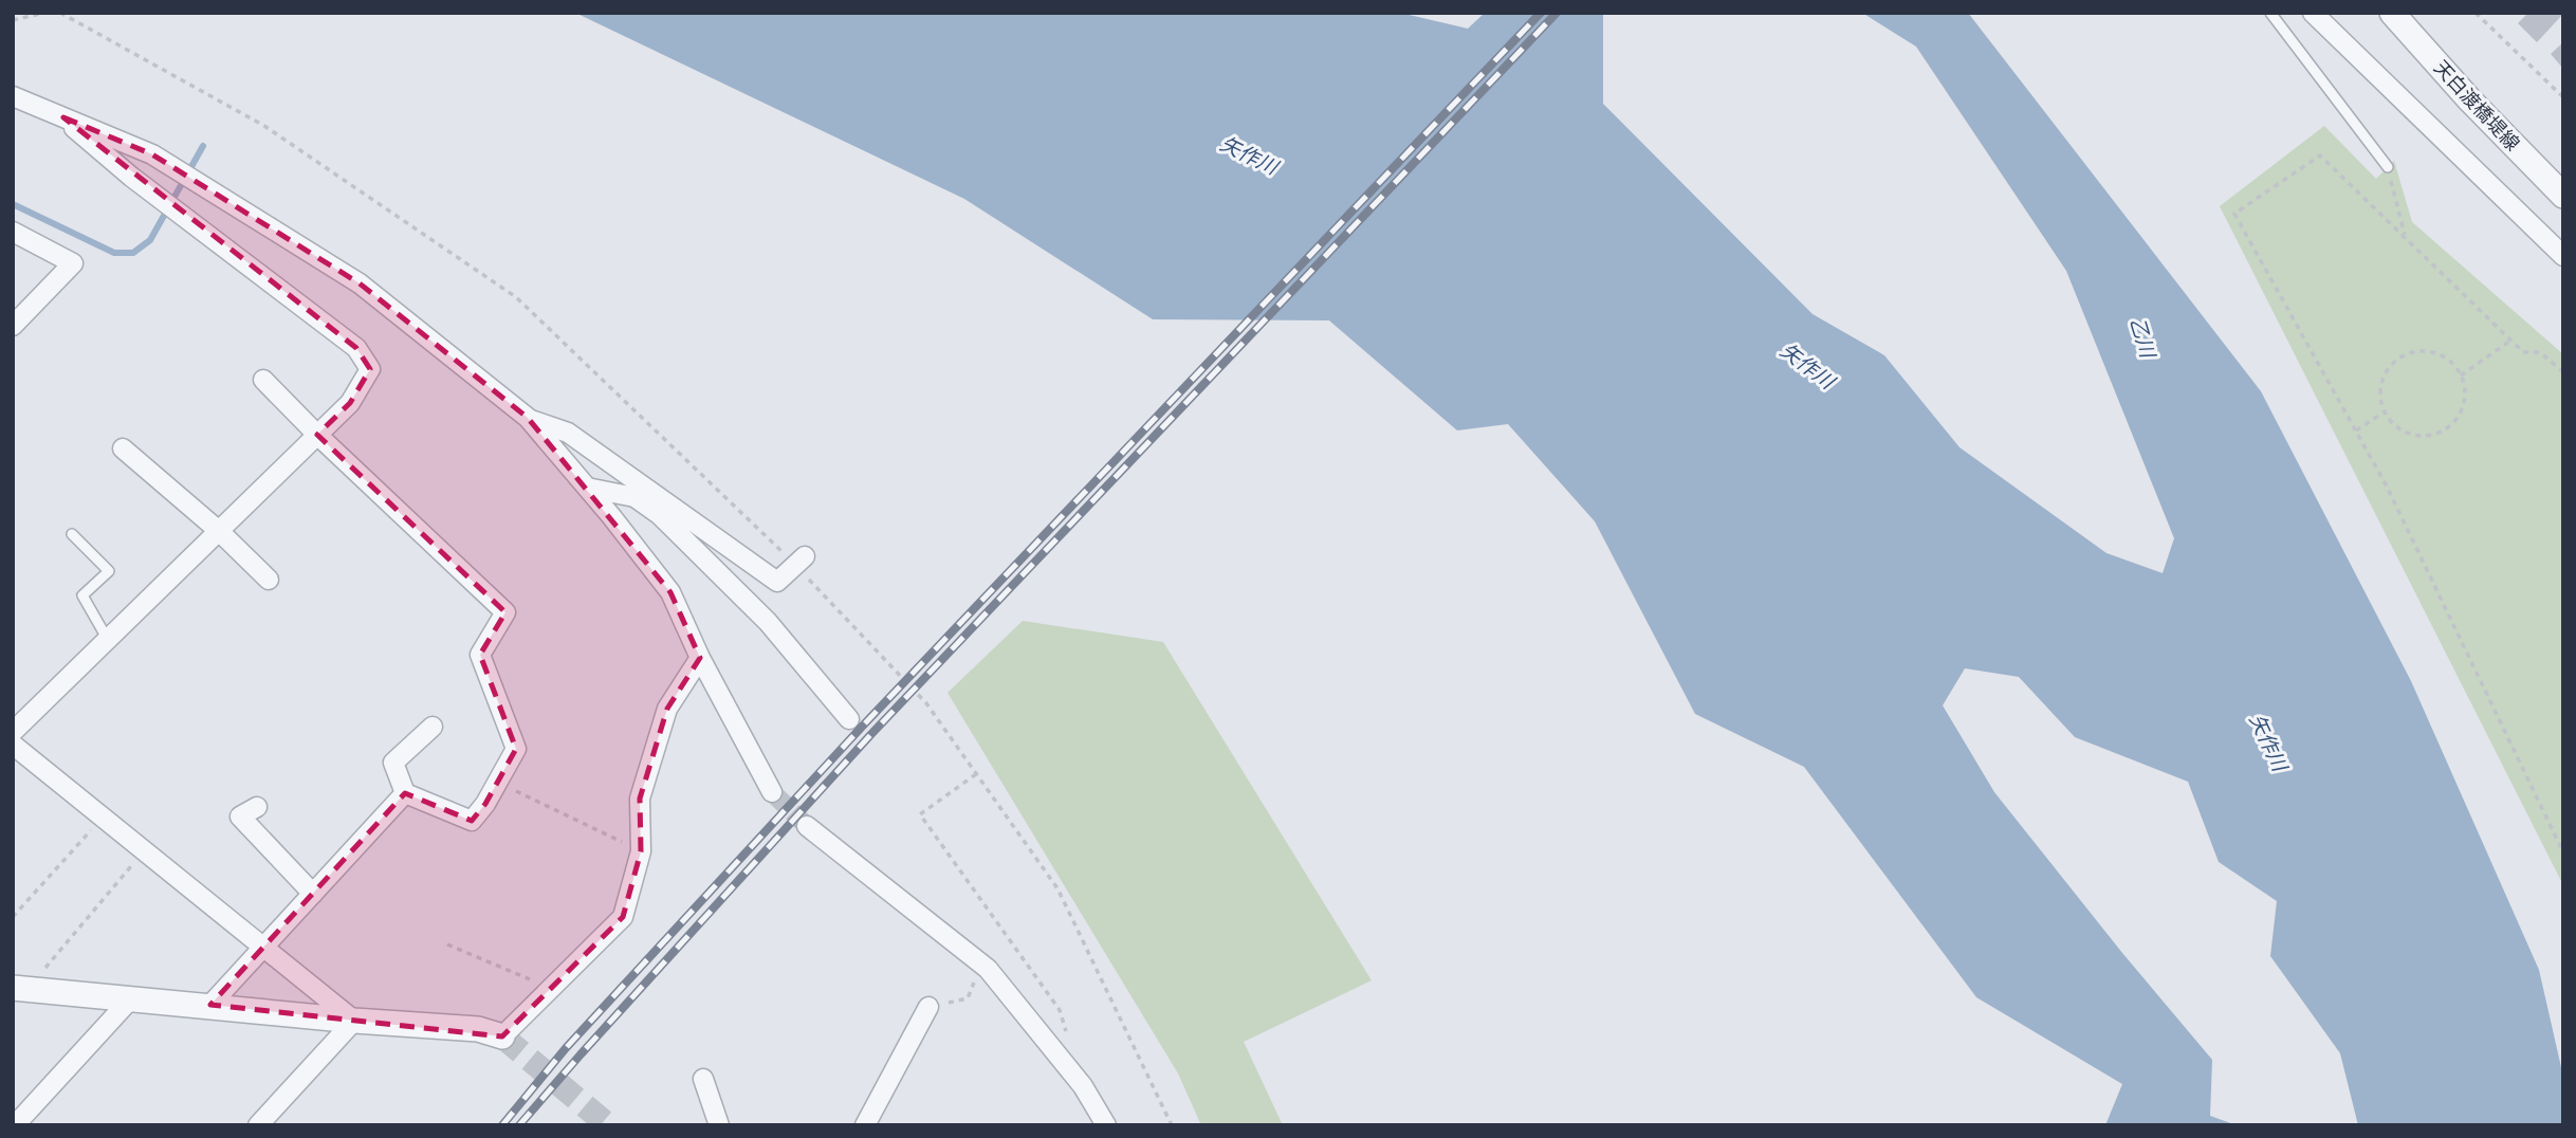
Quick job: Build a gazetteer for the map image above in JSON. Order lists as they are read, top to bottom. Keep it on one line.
{"streets":{"street":["天白渡橋堤線"]},"water":["矢作川","乙川"]}
